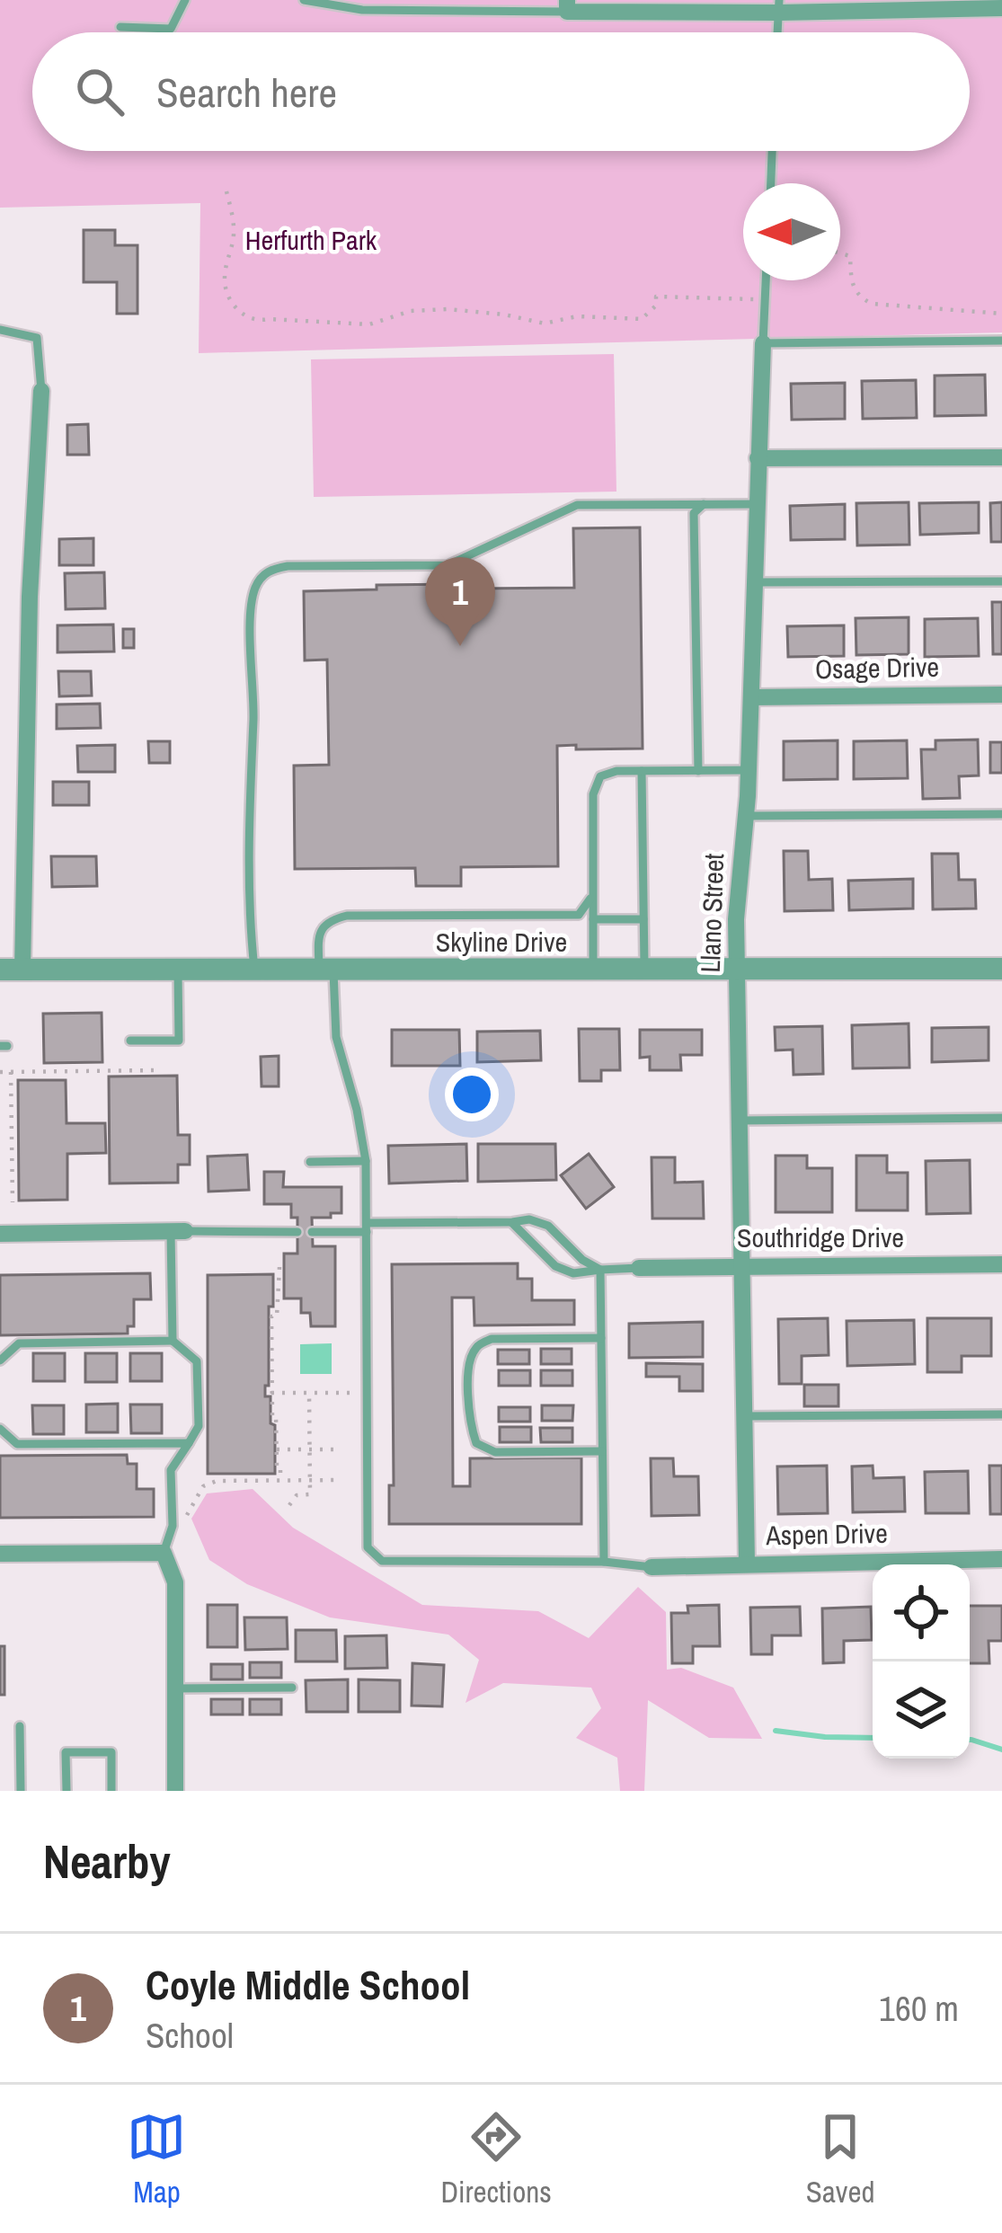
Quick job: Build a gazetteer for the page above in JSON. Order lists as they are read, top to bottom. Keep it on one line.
{"streets":{"street":["Osage Drive","Llano Street","Skyline Drive","Southridge Drive","Aspen Drive"]},"crossings":[["Osage Drive","Llano Street"],["Llano Street","Skyline Drive"],["Llano Street","Southridge Drive"],["Llano Street","Aspen Drive"]],"parks":["Herfurth Park"],"north":"left","page":{"search":"Search here","pins":"1","heading":"Nearby","list":[{"mark":"1","name":"Coyle Middle School","note":"School","value":"160 m"}],"nav":["Map","Directions","Saved"]}}
